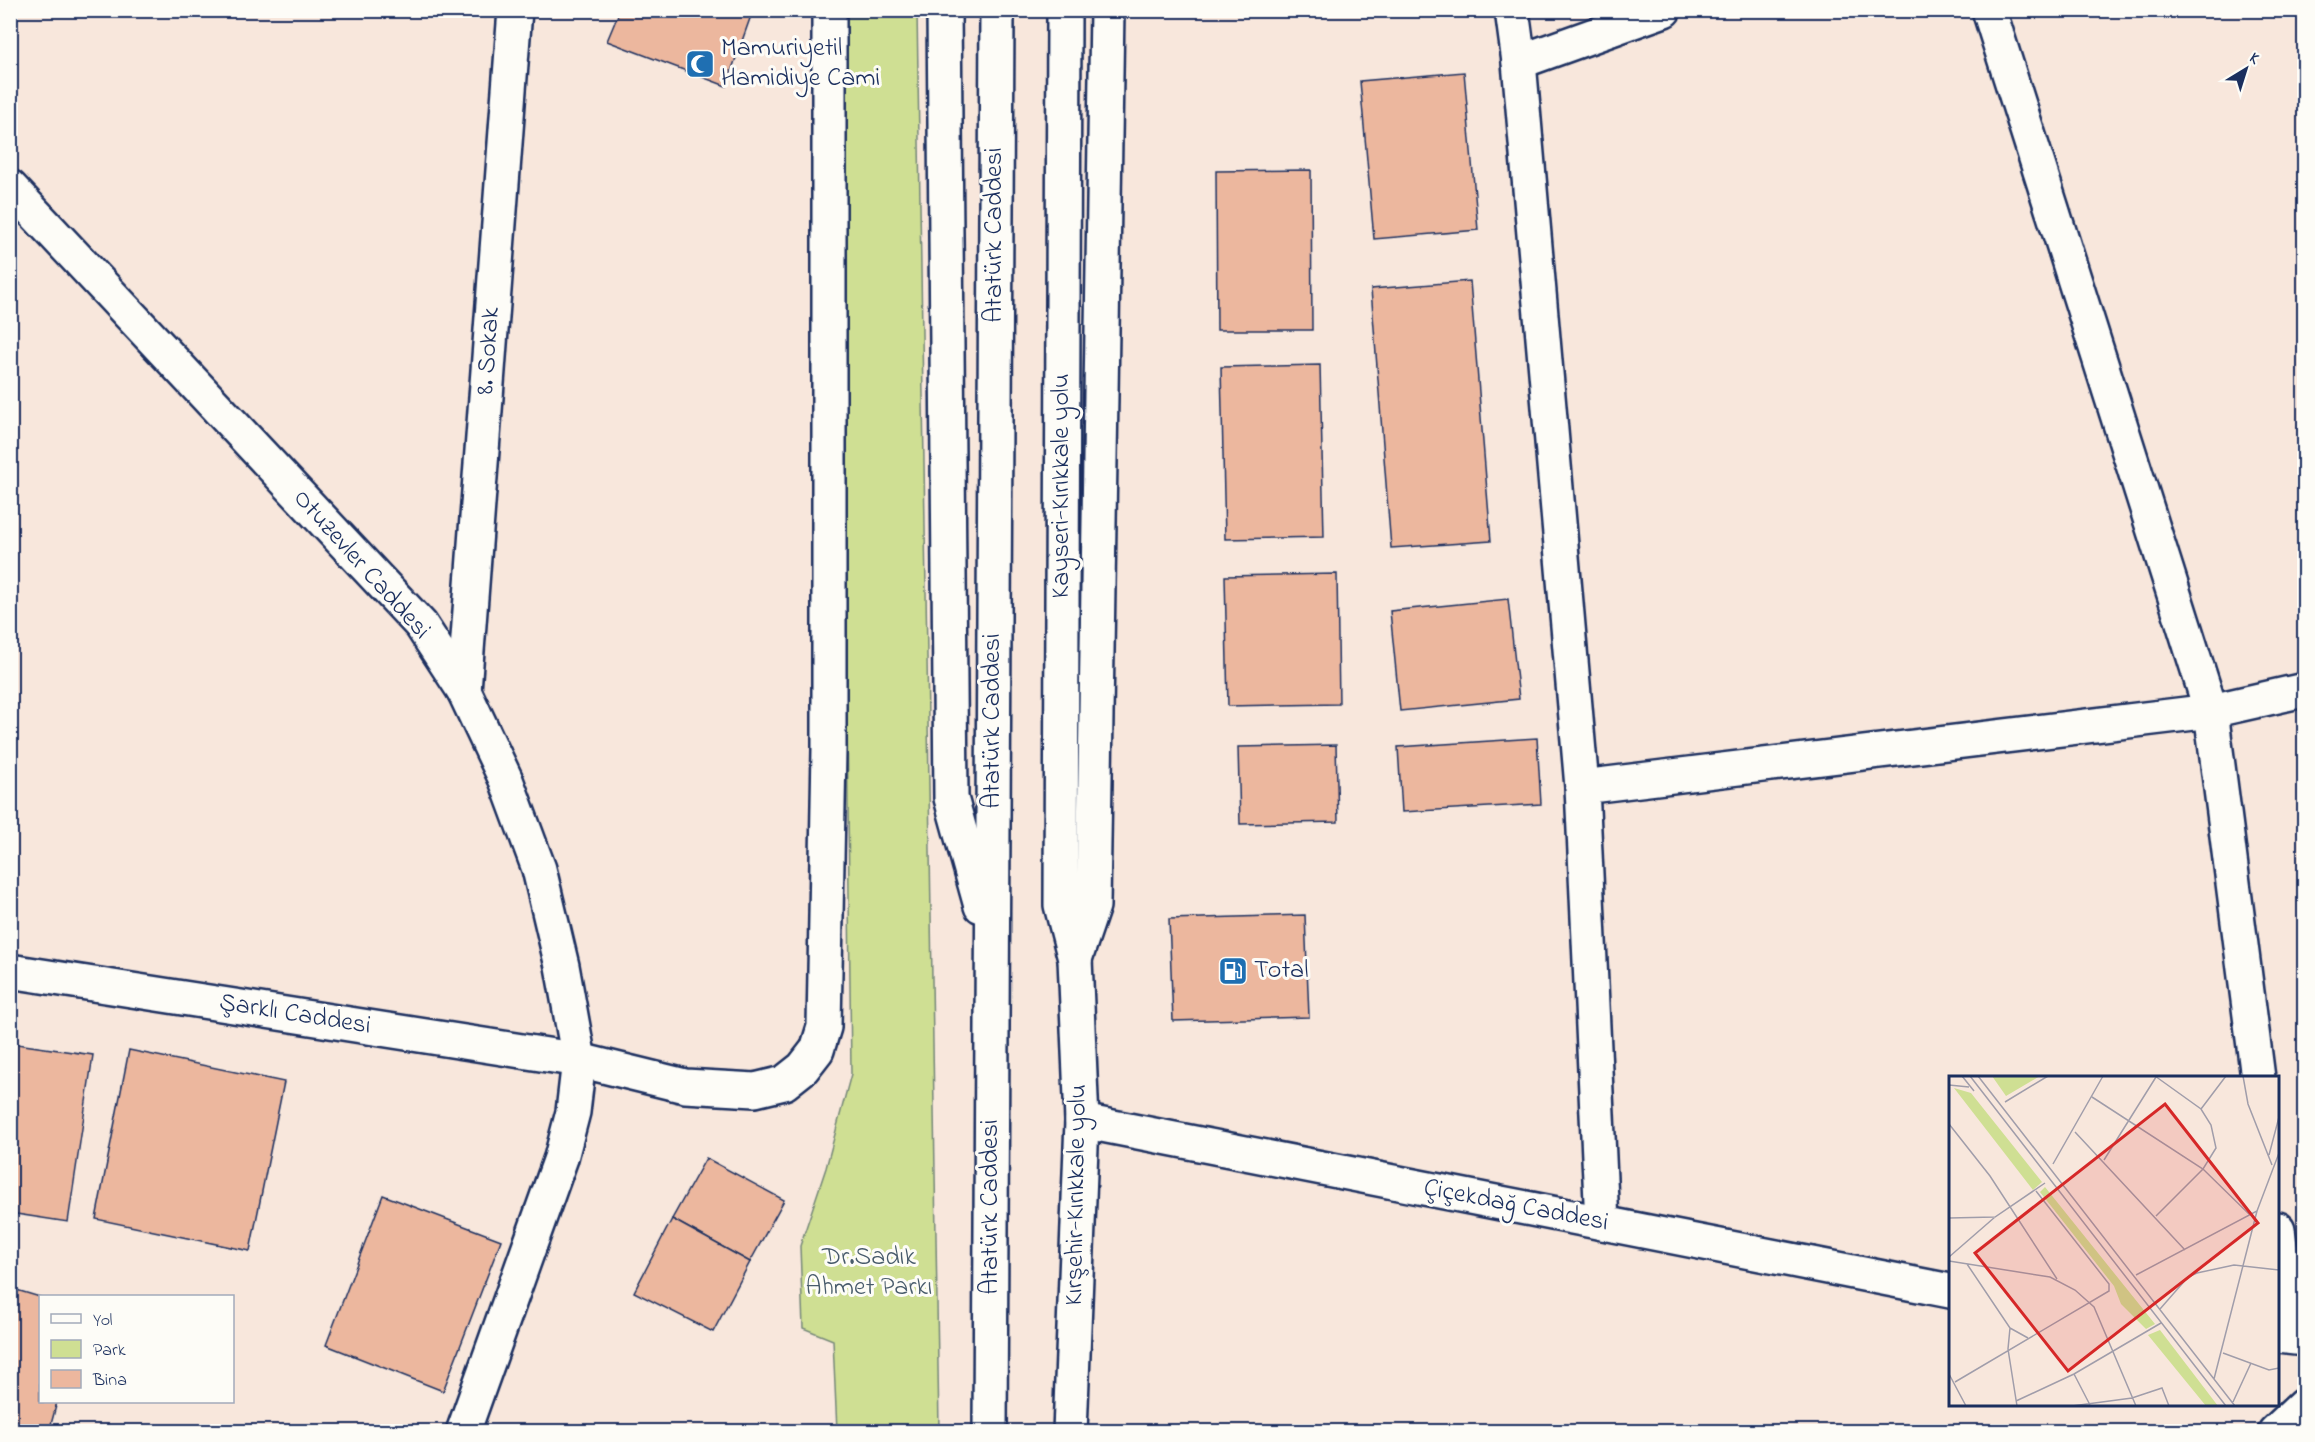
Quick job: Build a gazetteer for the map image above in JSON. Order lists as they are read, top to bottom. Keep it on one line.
{"streets":{"main road":["Atatürk Caddesi","8. Sokak","Kayseri-Kırıkkale yolu","Otuzevler Caddesi","Şarklı Caddesi","Kırşehir-Kırıkkale yolu","Çiçekdağ Caddesi"]},"crossings":[["8. Sokak","Otuzevler Caddesi"],["Kayseri-Kırıkkale yolu","Kırşehir-Kırıkkale yolu"],["Otuzevler Caddesi","Şarklı Caddesi"],["Kırşehir-Kırıkkale yolu","Çiçekdağ Caddesi"]],"parks":["Dr.Sadık Ahmet Parkı"],"places":{"mosque":["Mamuriyetil Hamidiye Cami"],"fuel station":["Total"]},"legend":["Yol","Park","Bina"],"north":"top right"}
